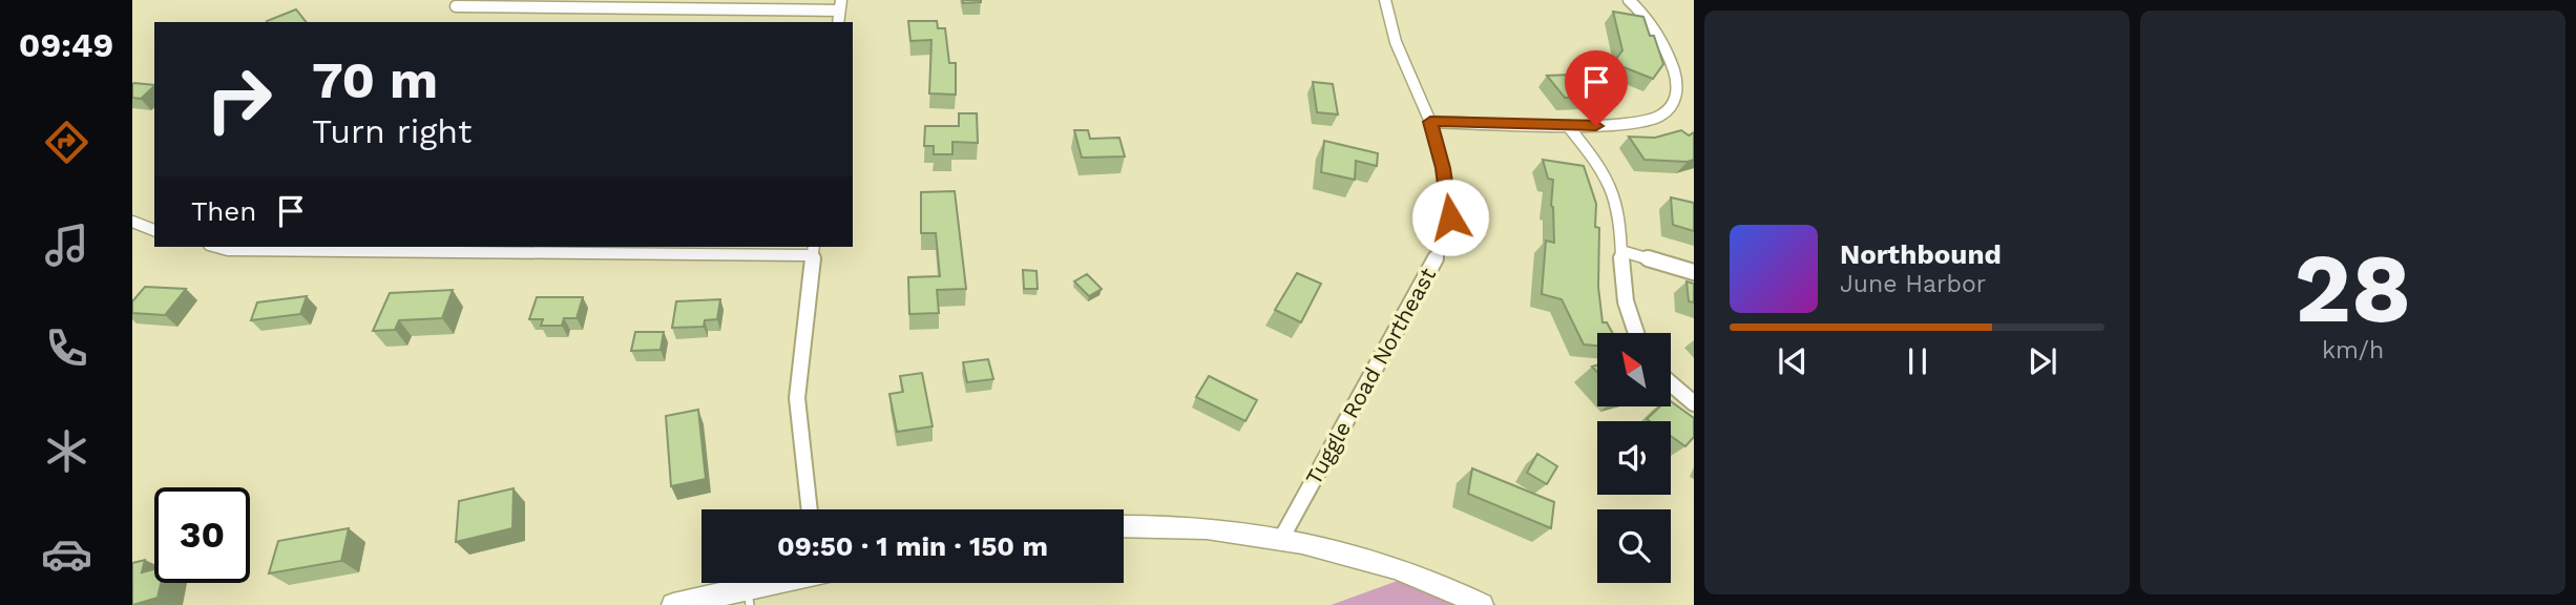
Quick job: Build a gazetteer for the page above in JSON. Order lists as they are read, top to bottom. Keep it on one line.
{"streets":{"street":["Tuggle Road Northeast"]},"north":"top left","page":{"tabs":"09:49","tile":["28","km/h"],"turn":["70 m","Turn right"],"then":"Then","song":["Northbound","June Harbor"],"limit":"30","trip":"09:50 · 1 min · 150 m"}}
